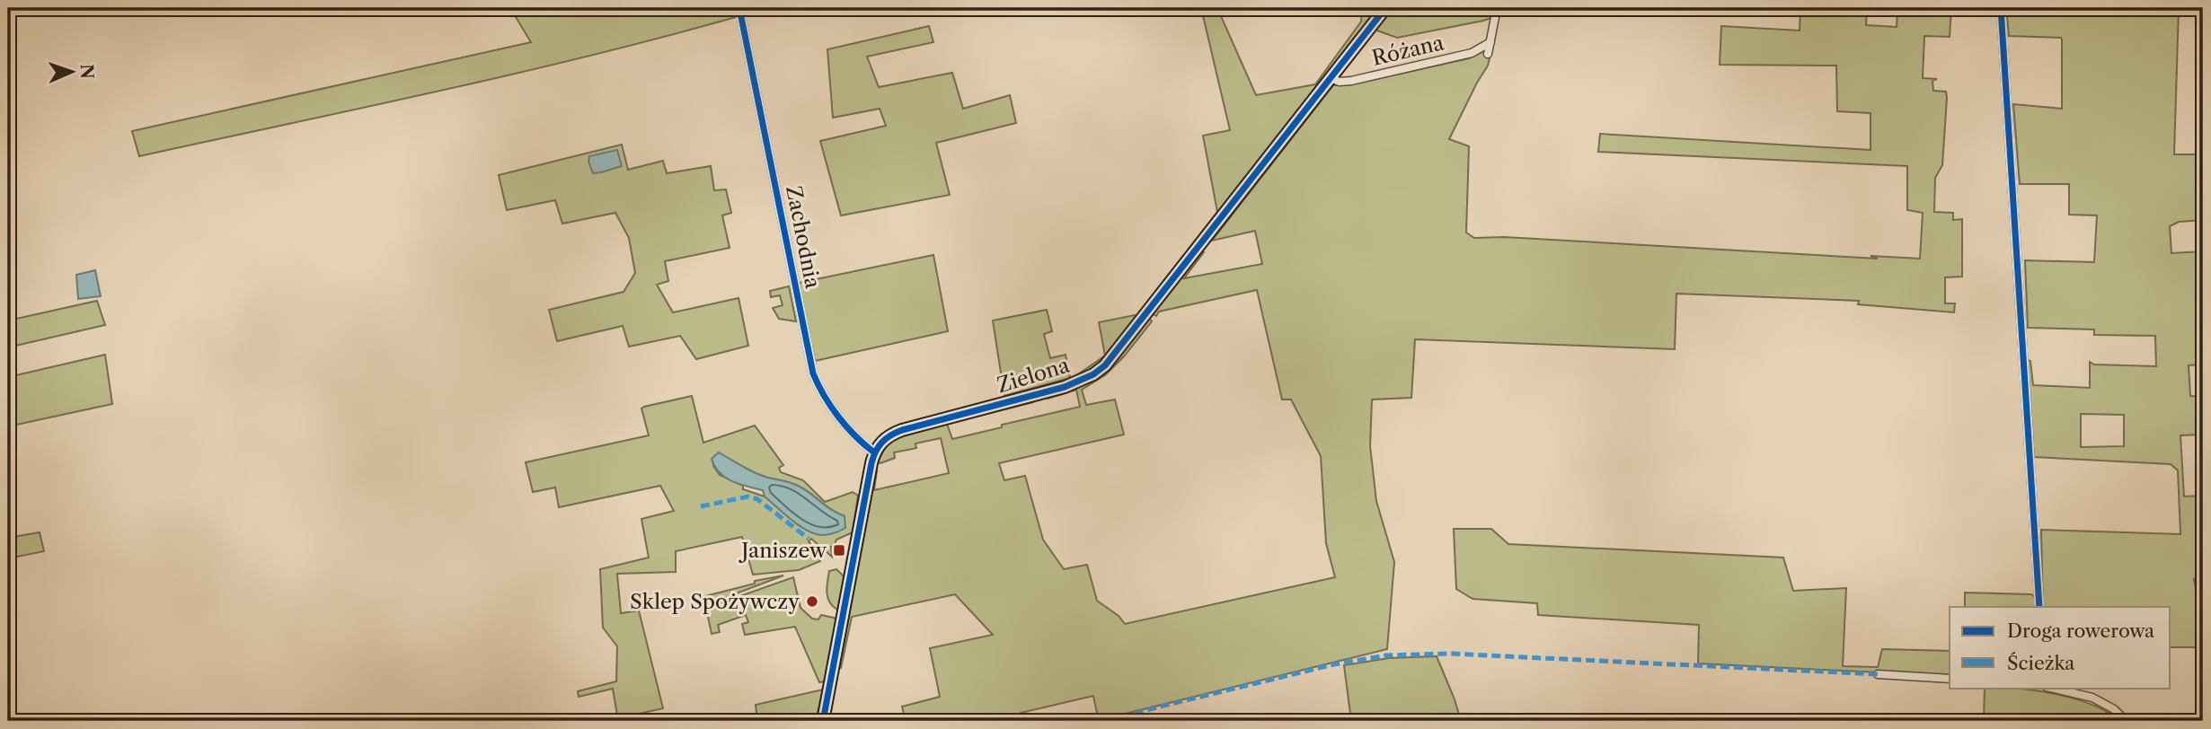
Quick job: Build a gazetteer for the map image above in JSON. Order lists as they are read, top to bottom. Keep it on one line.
{"streets":{"street":["Różana","Zachodnia","Zielona"]},"crossings":[["Różana","Zielona"],["Zachodnia","Zielona"]],"places":{"transit":["Janiszew"],"other":["Sklep Spożywczy"]},"legend":["Droga rowerowa","Ścieżka"],"north":"right"}
